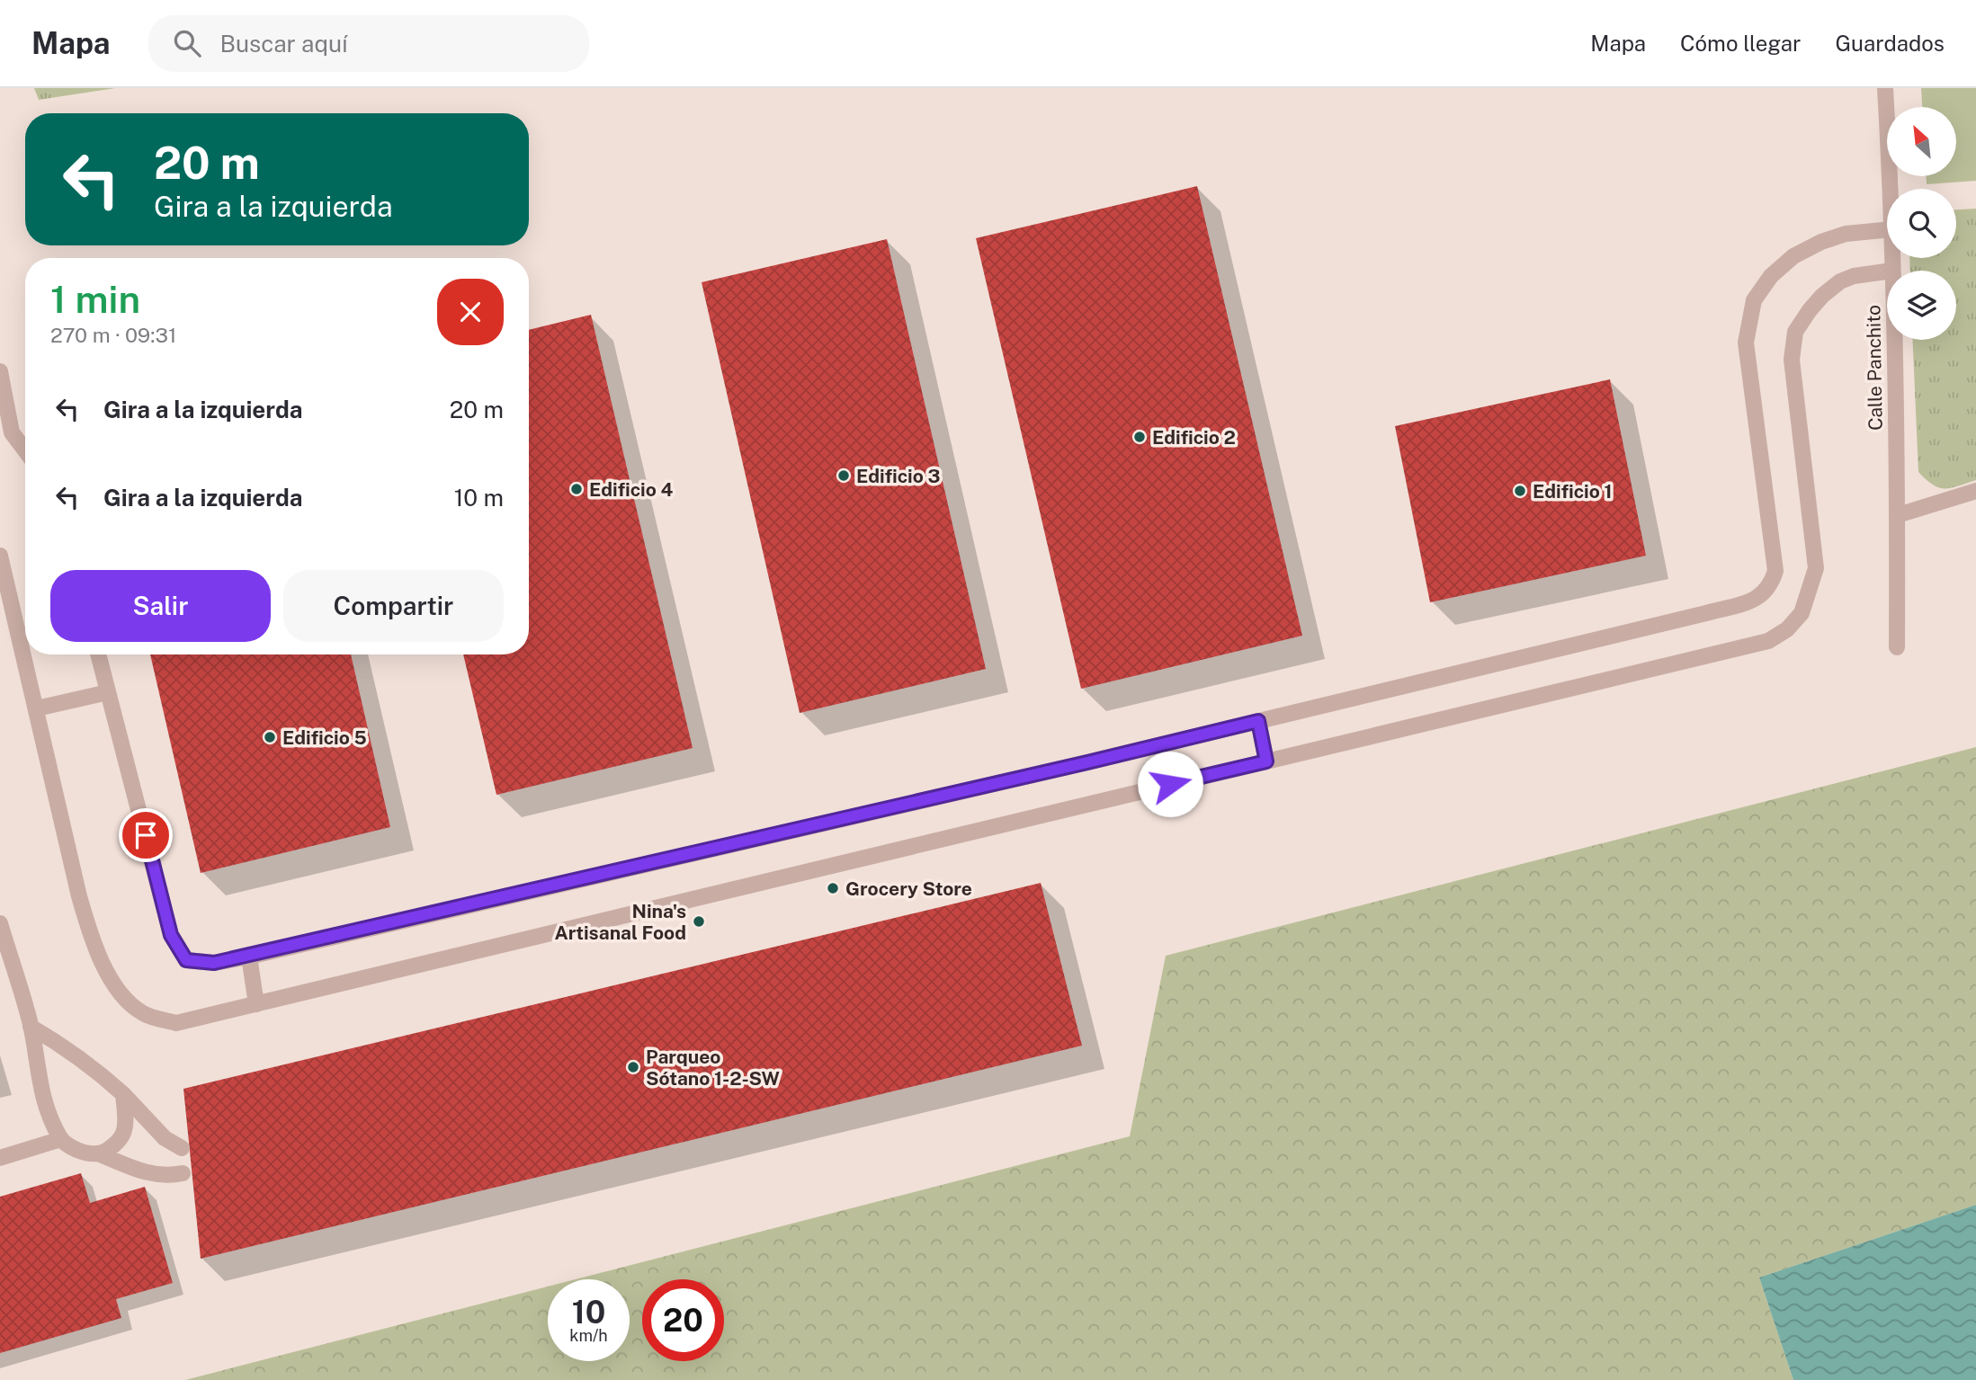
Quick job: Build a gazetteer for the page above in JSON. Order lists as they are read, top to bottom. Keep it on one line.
{"streets":{"street":["Calle Panchito"]},"places":["Edificio 2","Edificio 3","Edificio 4","Edificio 1","Edificio 5","Grocery Store","Nina's Artisanal Food","Parqueo Sótano 1-2-SW"],"north":"top left","page":{"header":"Mapa","search":"Buscar aquí","nav":["Mapa","Cómo llegar","Guardados"],"turn":["20 m","Gira a la izquierda"],"heading":["1 min","270 m · 09:31"],"list":[{"name":"Gira a la izquierda","value":"20 m"},{"name":"Gira a la izquierda","value":"10 m"}],"buttons":["Salir","Compartir"],"speed":"10 km/h","limit":"20"}}
